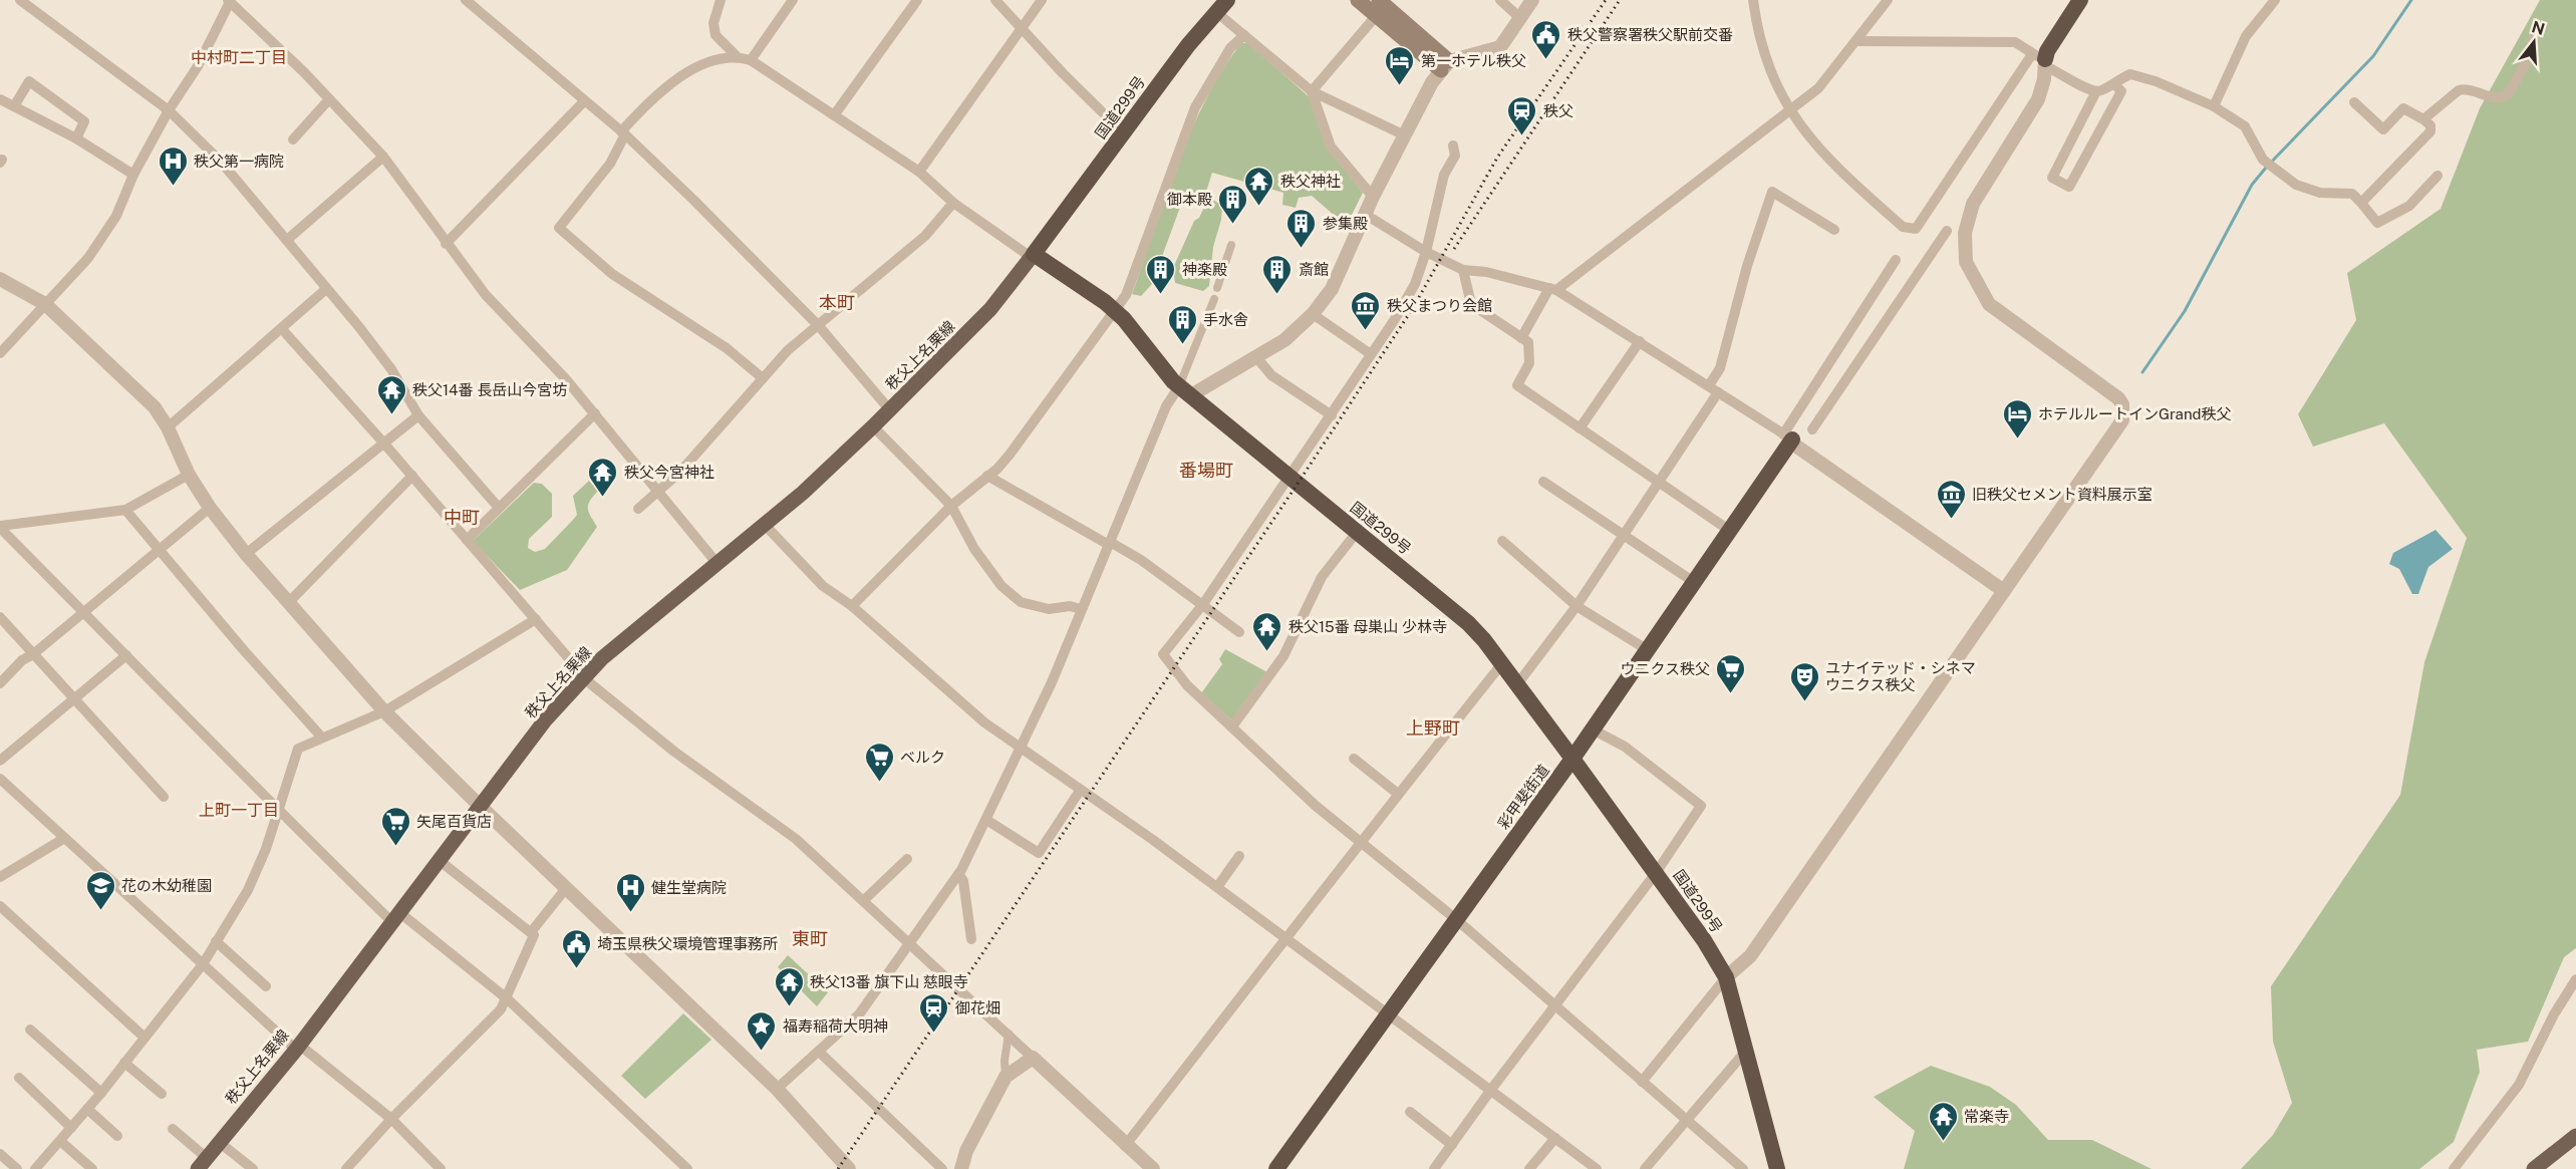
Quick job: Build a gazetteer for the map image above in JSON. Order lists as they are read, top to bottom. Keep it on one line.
{"streets":{"highway":["国道299号","彩甲斐街道"],"main road":["秩父上名栗線"]},"crossings":[["国道299号","秩父上名栗線"],["国道299号","彩甲斐街道"]],"districts":["中村町二丁目","本町","番場町","中町","上野町","上町一丁目","東町"],"places":{"public building":["秩父警察署秩父駅前交番","埼玉県秩父環境管理事務所"],"hotel":["第一ホテル秩父","ホテルルートインGrand秩父"],"station":["秩父","御花畑"],"hospital":["秩父第一病院","健生堂病院"],"temple":["秩父神社","秩父14番 長岳山今宮坊","秩父今宮神社","秩父15番 母巣山 少林寺","秩父13番 旗下山 慈眼寺","常楽寺"],"building":["御本殿","参集殿","神楽殿","斎館","手水舎"],"museum":["秩父まつり会館","旧秩父セメント資料展示室"],"supermarket":["ウニクス秩父","ベルク","矢尾百貨店"],"theatre":["ユナイテッド・シネマ ウニクス秩父"],"school or university":["花の木幼稚園"],"place":["福寿稲荷大明神"]},"north":"top"}
